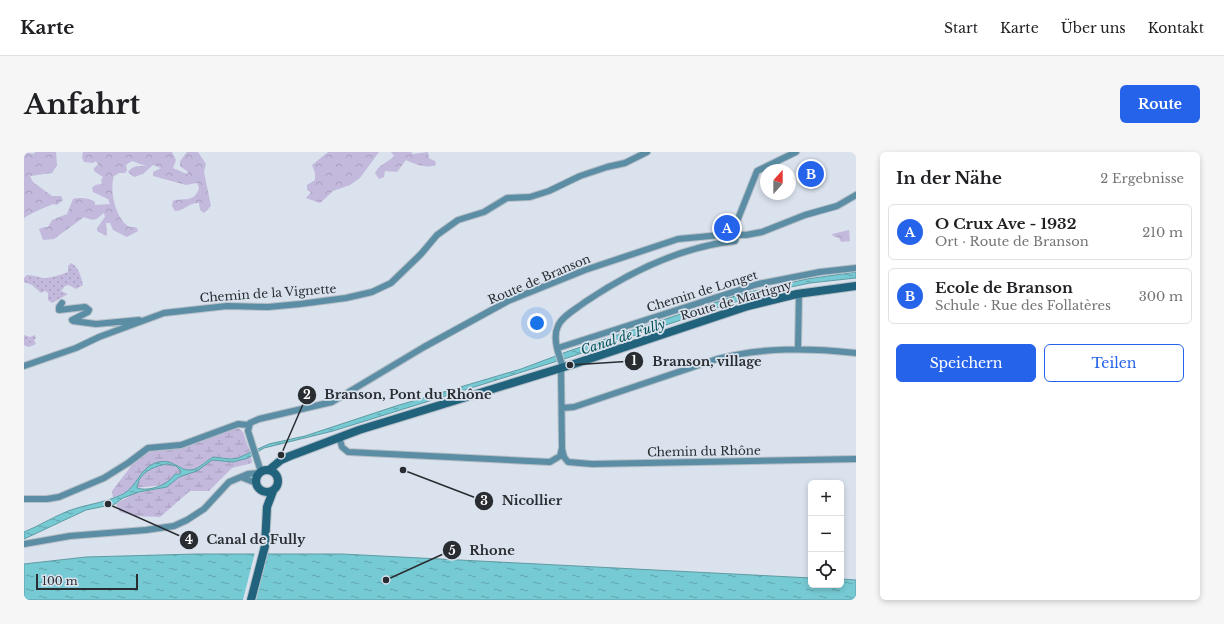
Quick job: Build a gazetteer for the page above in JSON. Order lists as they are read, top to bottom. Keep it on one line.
{"streets":{"main road":["Route de Martigny"],"street":["Route de Branson","Chemin de Longet","Chemin de la Vignette","Chemin du Rhône"]},"water":["Canal de Fully"],"places":["Branson, village","Branson, Pont du Rhône","Nicollier","Canal de Fully","Rhone"],"scale_bar":"100 m","north":"top","page":{"header":"Karte","nav":["Start","Karte","Über uns","Kontakt"],"buttons":["Route",["Speichern","Teilen"]],"title":"Anfahrt","heading":["In der Nähe","2 Ergebnisse"],"pins":["B","A"],"list":[{"mark":"A","name":"O Crux Ave - 1932","note":"Ort · Route de Branson","value":"210 m"},{"mark":"B","name":"Ecole de Branson","note":"Schule · Rue des Follatères","value":"300 m"}],"map_buttons":["+","−"],"scale":"100 m"}}
